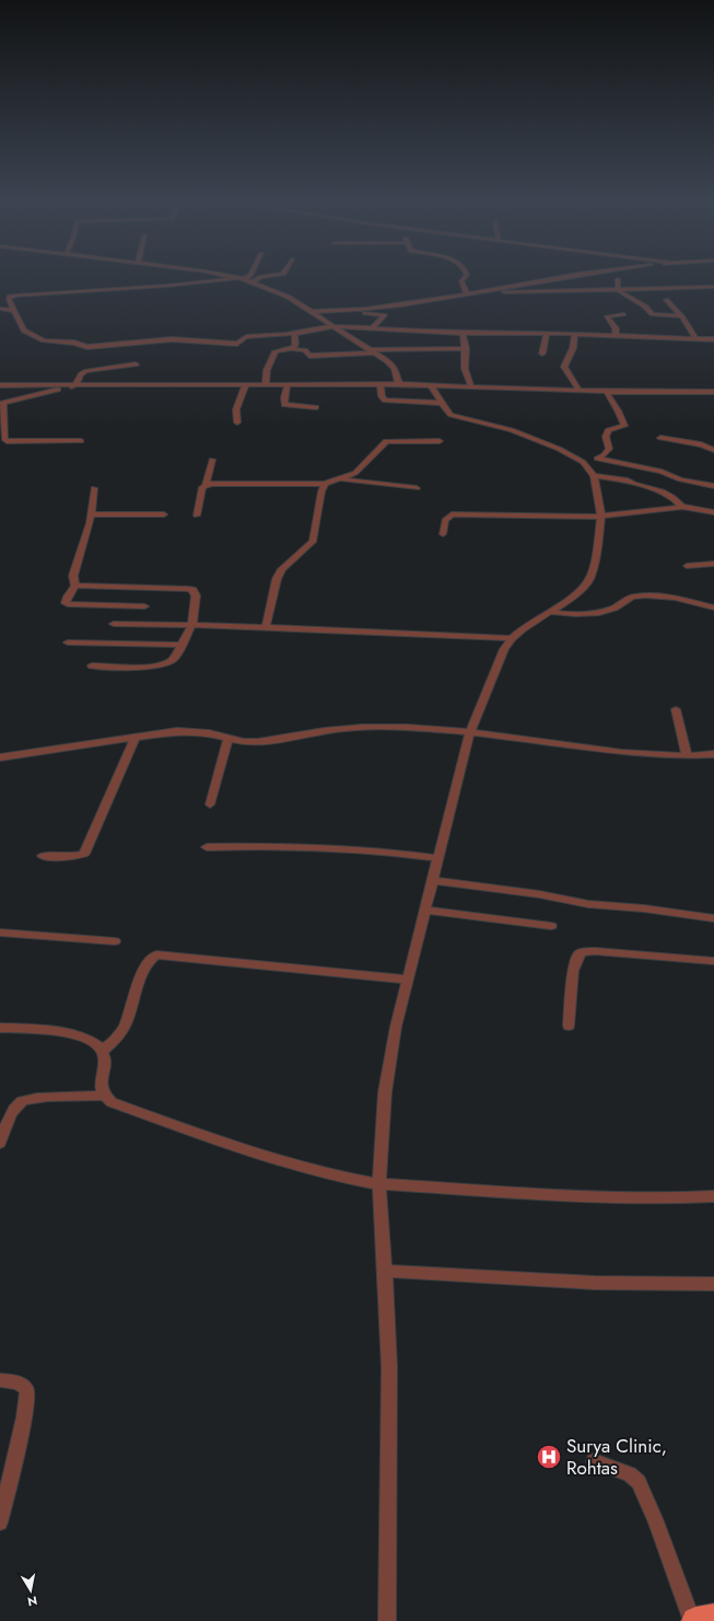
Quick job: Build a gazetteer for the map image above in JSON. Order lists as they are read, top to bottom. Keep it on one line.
{"places":{"hospital":["Surya Clinic, Rohtas"]},"north":"bottom"}
